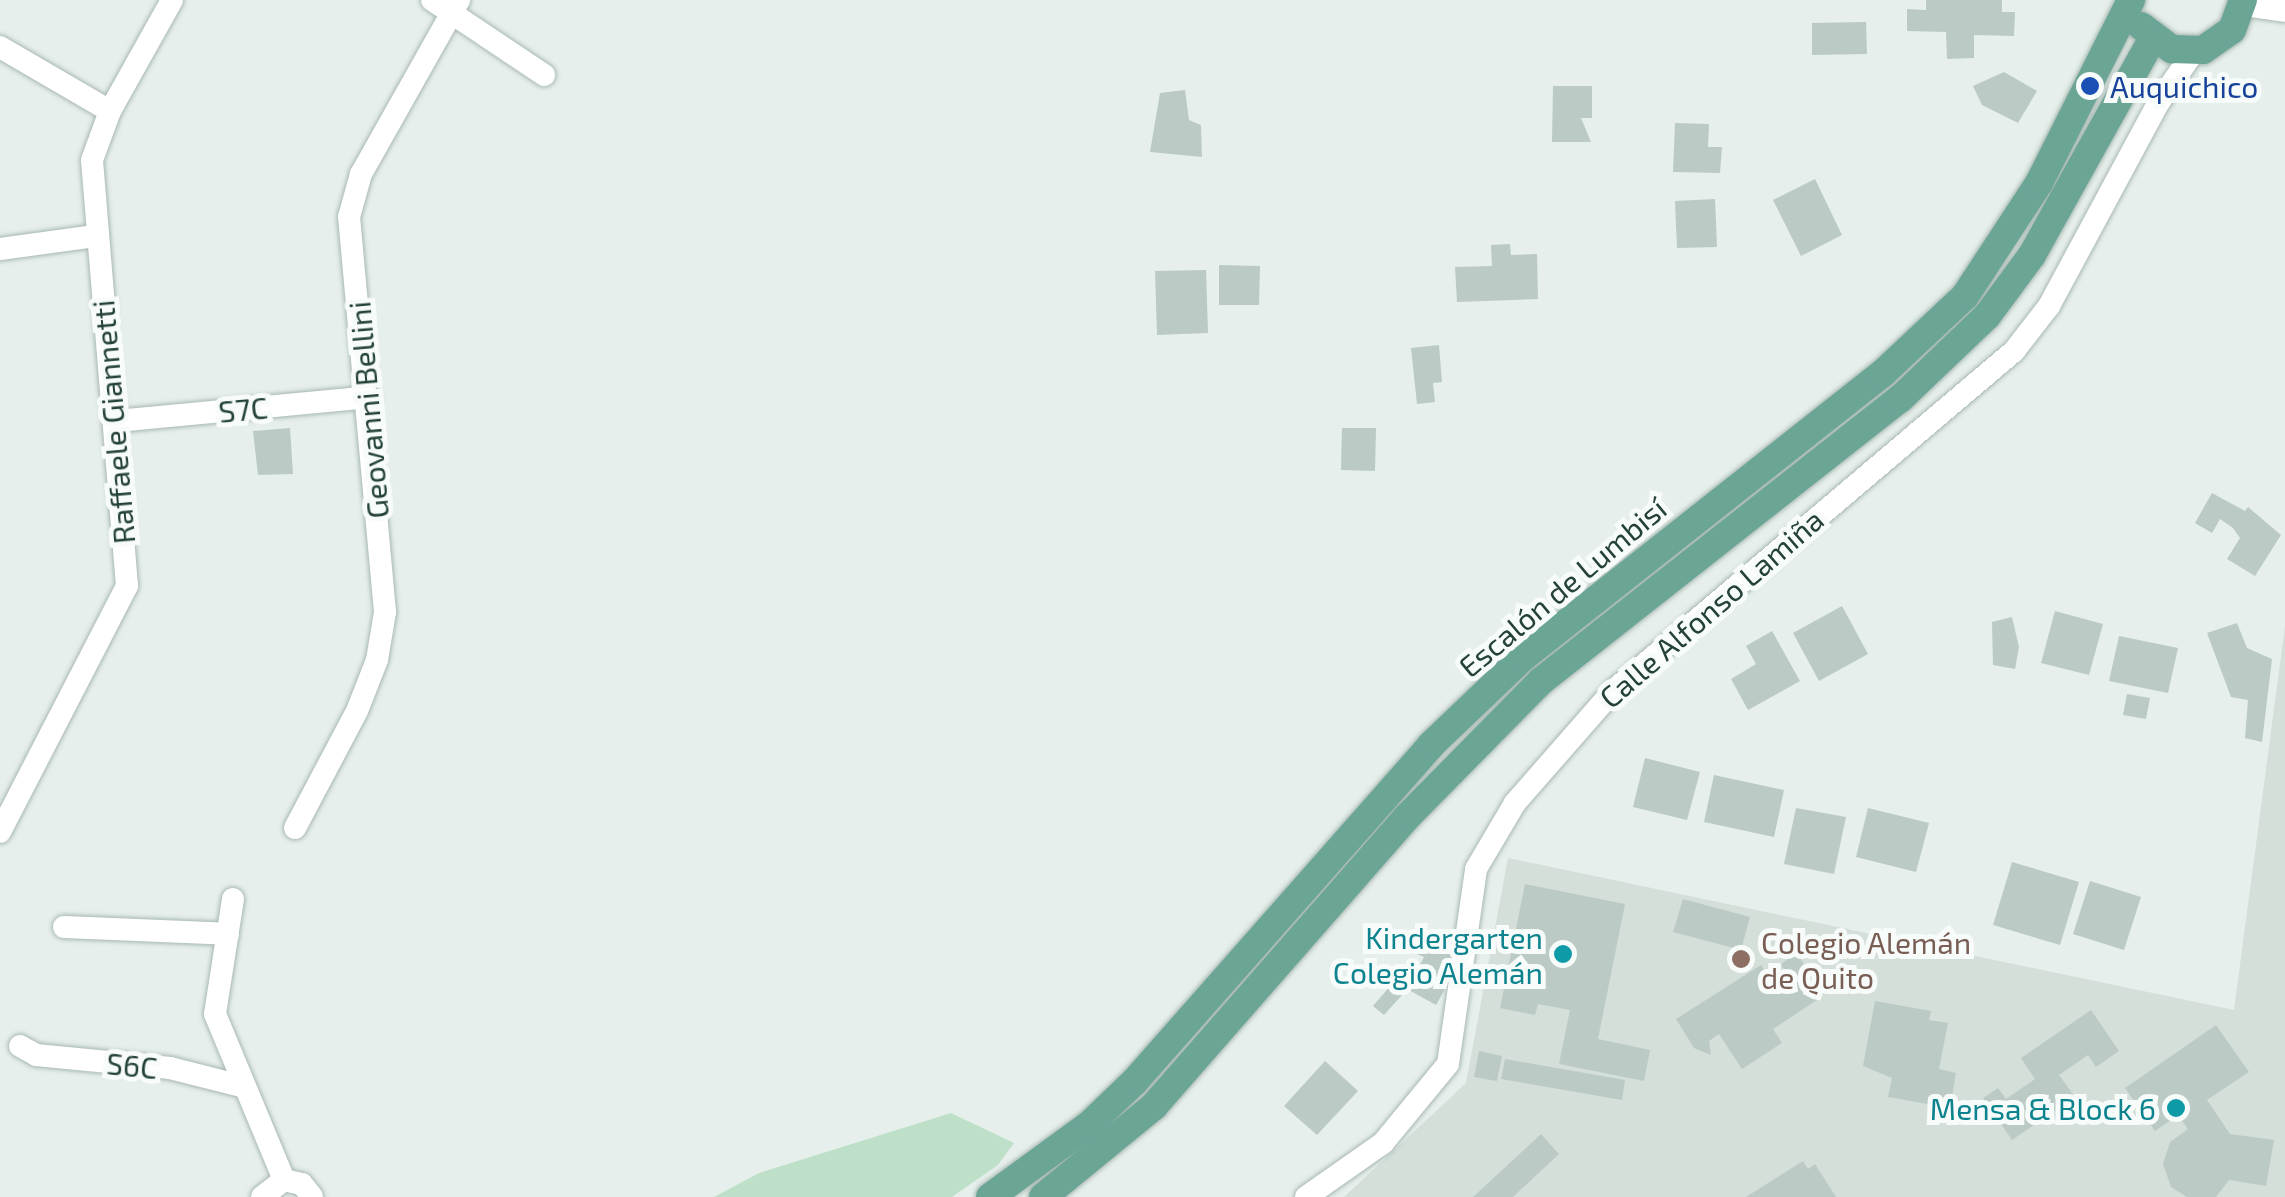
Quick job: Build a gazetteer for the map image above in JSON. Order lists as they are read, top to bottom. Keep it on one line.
{"streets":{"main road":["Escalón de Lumbisí"],"street":["S7C","Geovanni Bellini","Raffaele Giannetti","Calle Alfonso Lamiña","S6C"]},"crossings":[["S7C","Geovanni Bellini"],["S7C","Raffaele Giannetti"]],"places":["Auquichico","Kindergarten Colegio Alemán","Colegio Alemán de Quito","Mensa & Block 6"]}
